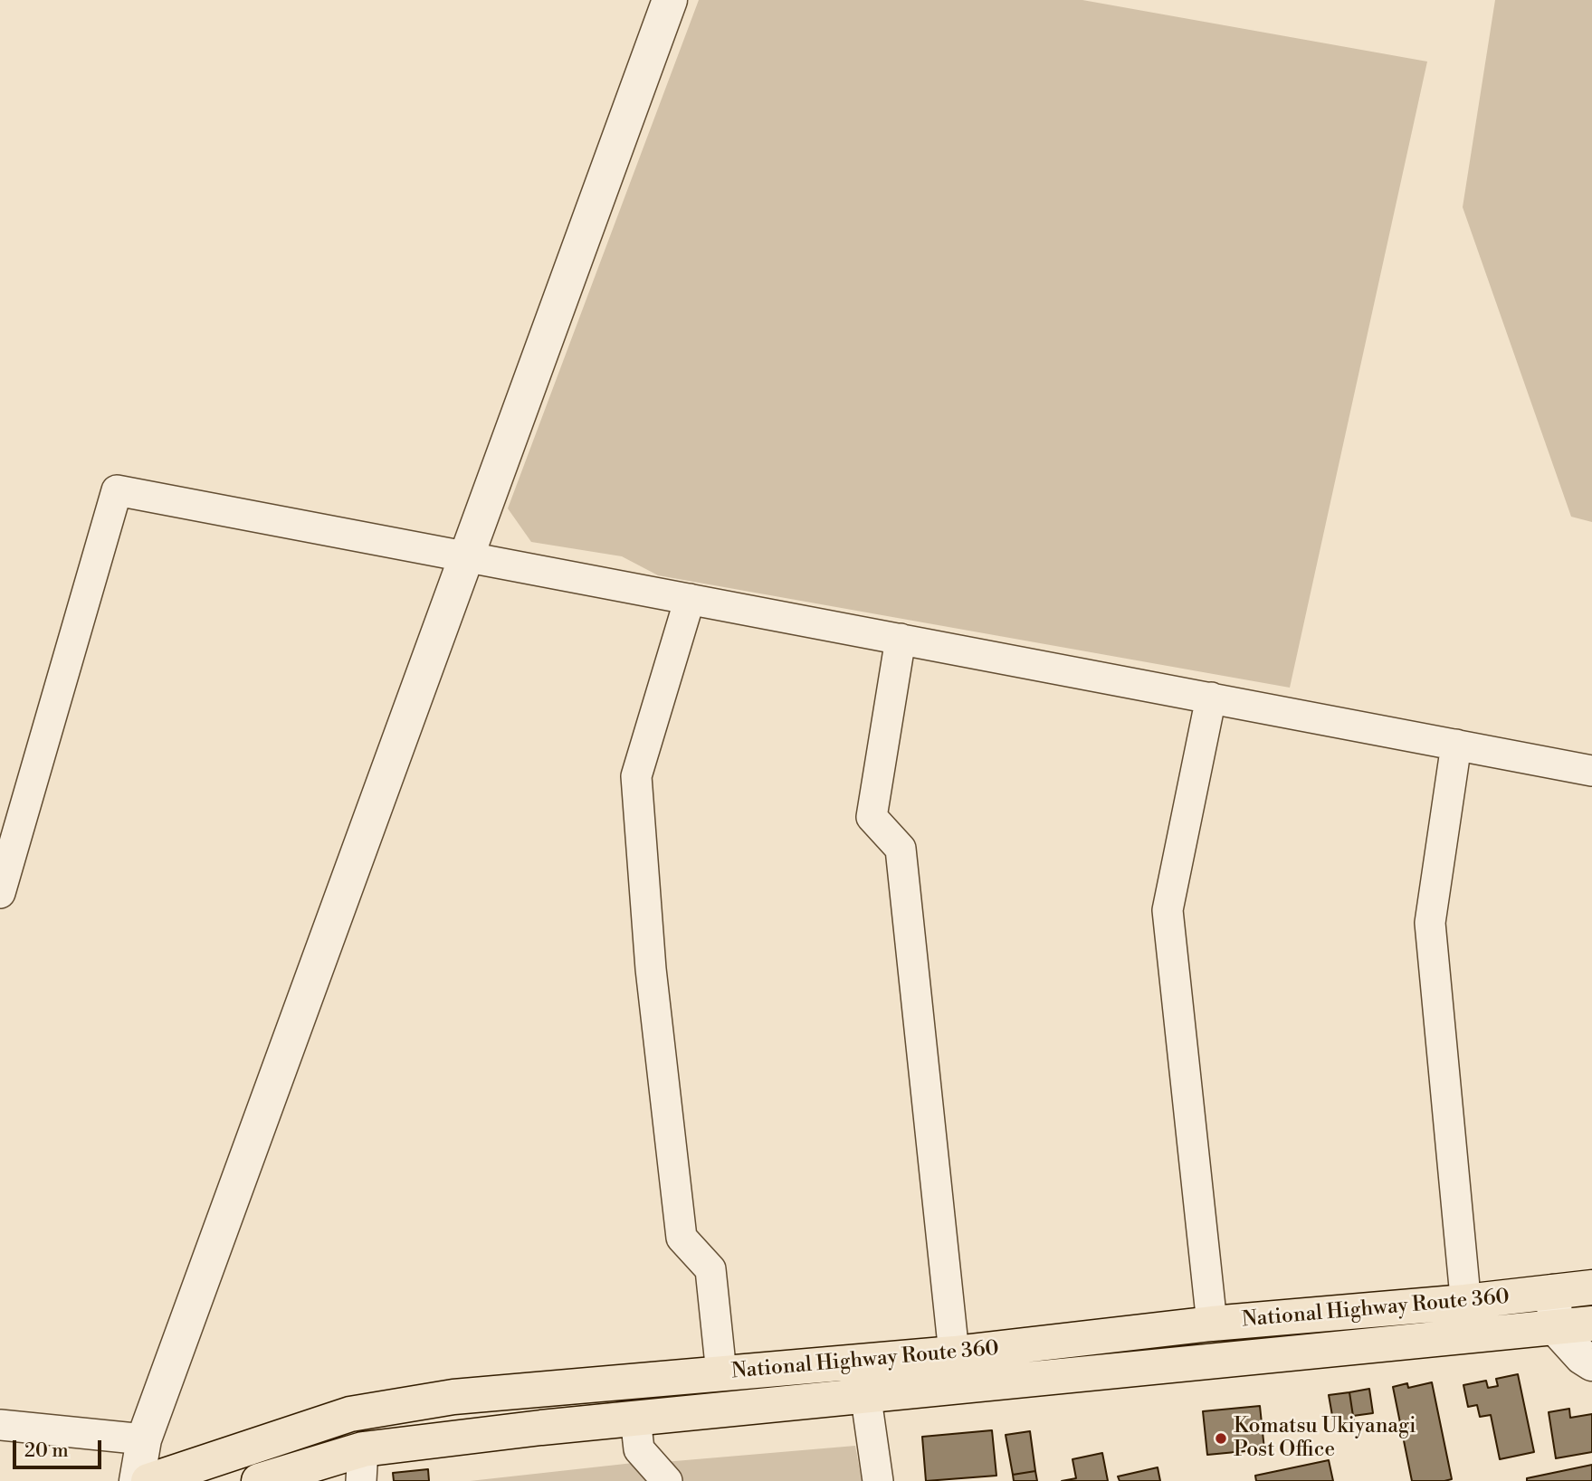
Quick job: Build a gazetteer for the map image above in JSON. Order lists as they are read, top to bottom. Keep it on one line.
{"streets":{"highway":["National Highway Route 360"]},"places":["Komatsu Ukiyanagi Post Office"],"scale_bar":"20 m"}
